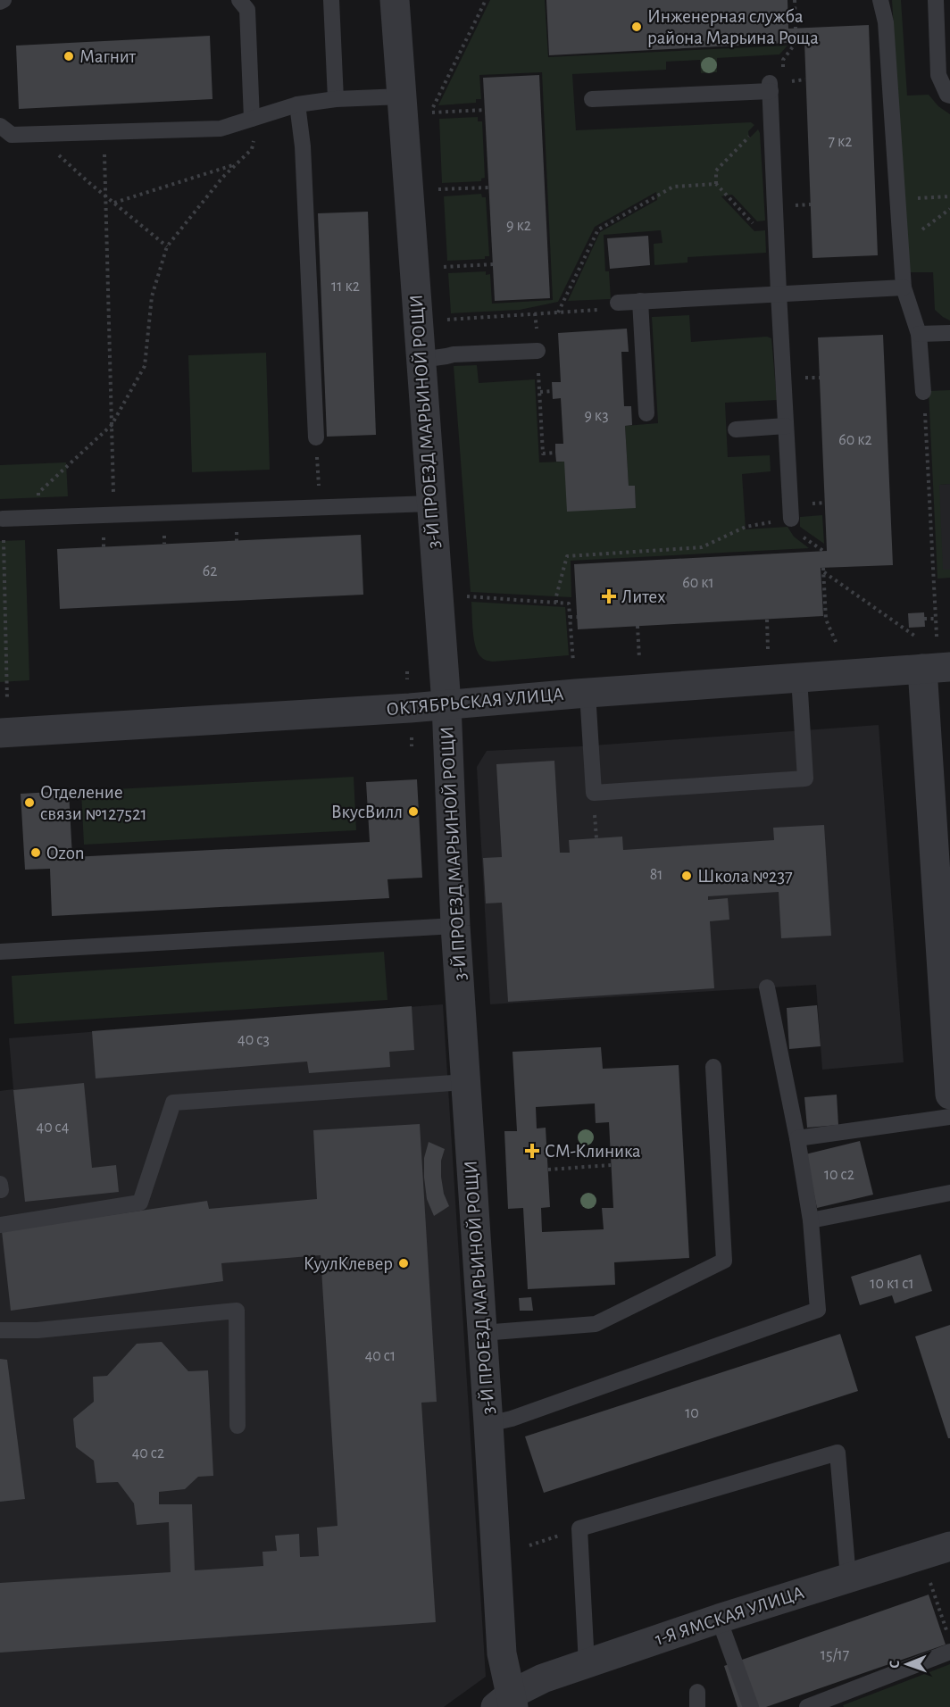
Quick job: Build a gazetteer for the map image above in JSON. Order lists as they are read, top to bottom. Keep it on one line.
{"streets":{"street":["3-Й ПРОЕЗД МАРЬИНОЙ РОЩИ","ОКТЯБРЬСКАЯ УЛИЦА","1-Я ЯМСКАЯ УЛИЦА"]},"crossings":[["3-Й ПРОЕЗД МАРЬИНОЙ РОЩИ","ОКТЯБРЬСКАЯ УЛИЦА"],["3-Й ПРОЕЗД МАРЬИНОЙ РОЩИ","1-Я ЯМСКАЯ УЛИЦА"]],"places":{"other":["Инженерная служба района Марьина Роща","Магнит","Отделение связи №127521","ВкусВилл","Ozon","Школа №237","КуулКлевер"],"health":["Литех","СМ-Клиника"]},"house_numbers":["7 к2","9 к2","11 к2","9 к3","60 к2","62","60 к1","81","40 с3","40 с4","10 с2","10 к1 с1","40 с1","10","40 с2","15/17"],"north":"left"}
